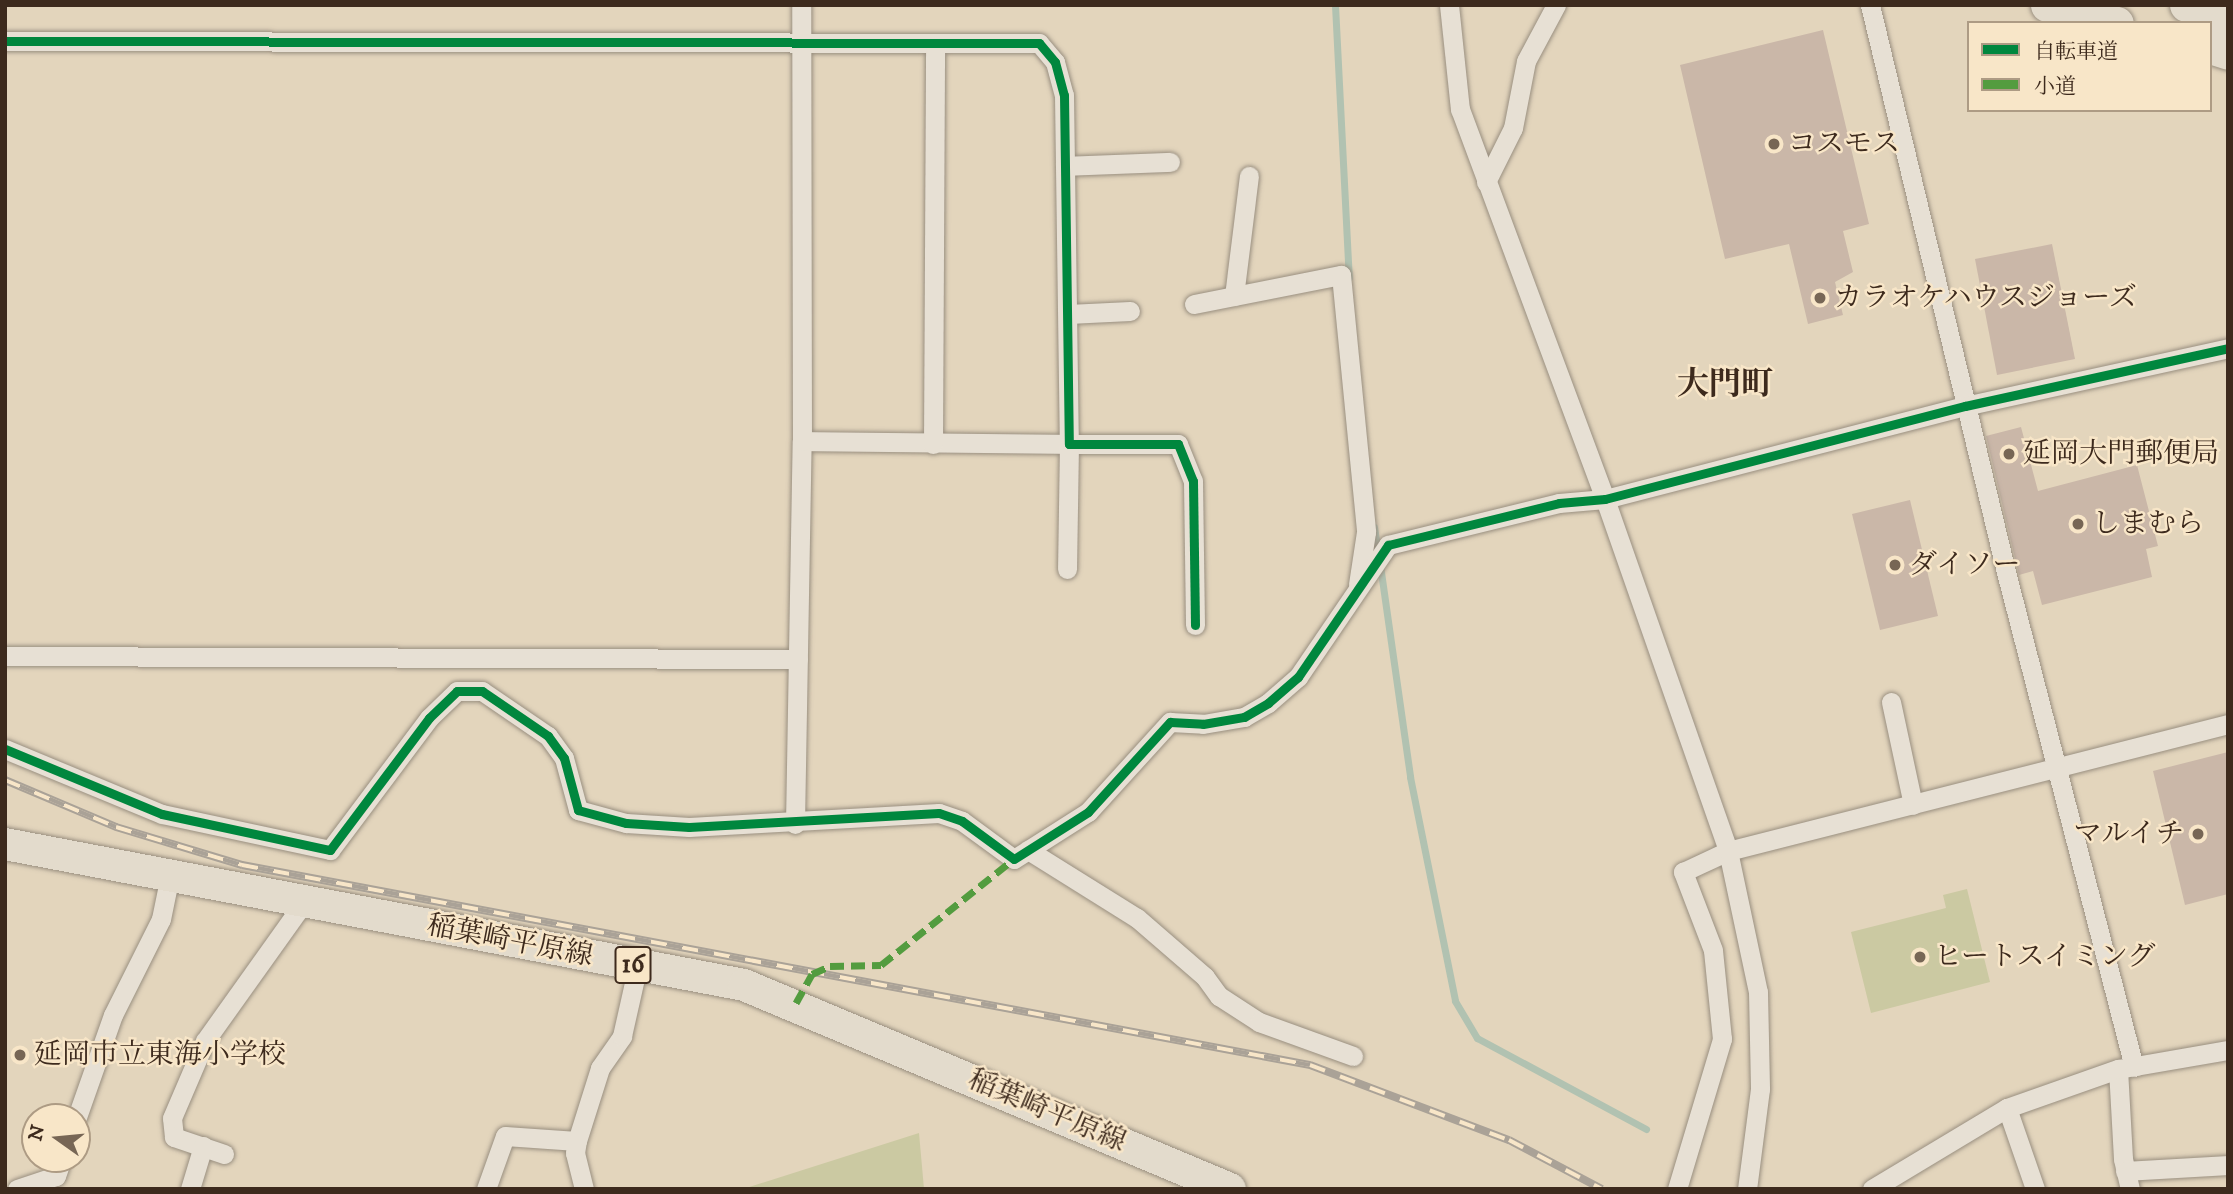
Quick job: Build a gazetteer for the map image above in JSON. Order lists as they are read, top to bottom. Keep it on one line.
{"streets":{"main road":["稲葉崎平原線","16"]},"districts":["大門町"],"places":["コスモス","カラオケハウスジョーズ","延岡大門郵便局","しまむら","ダイソー","マルイチ","ヒートスイミング","延岡市立東海小学校"],"legend":["自転車道","小道"],"north":"left"}
